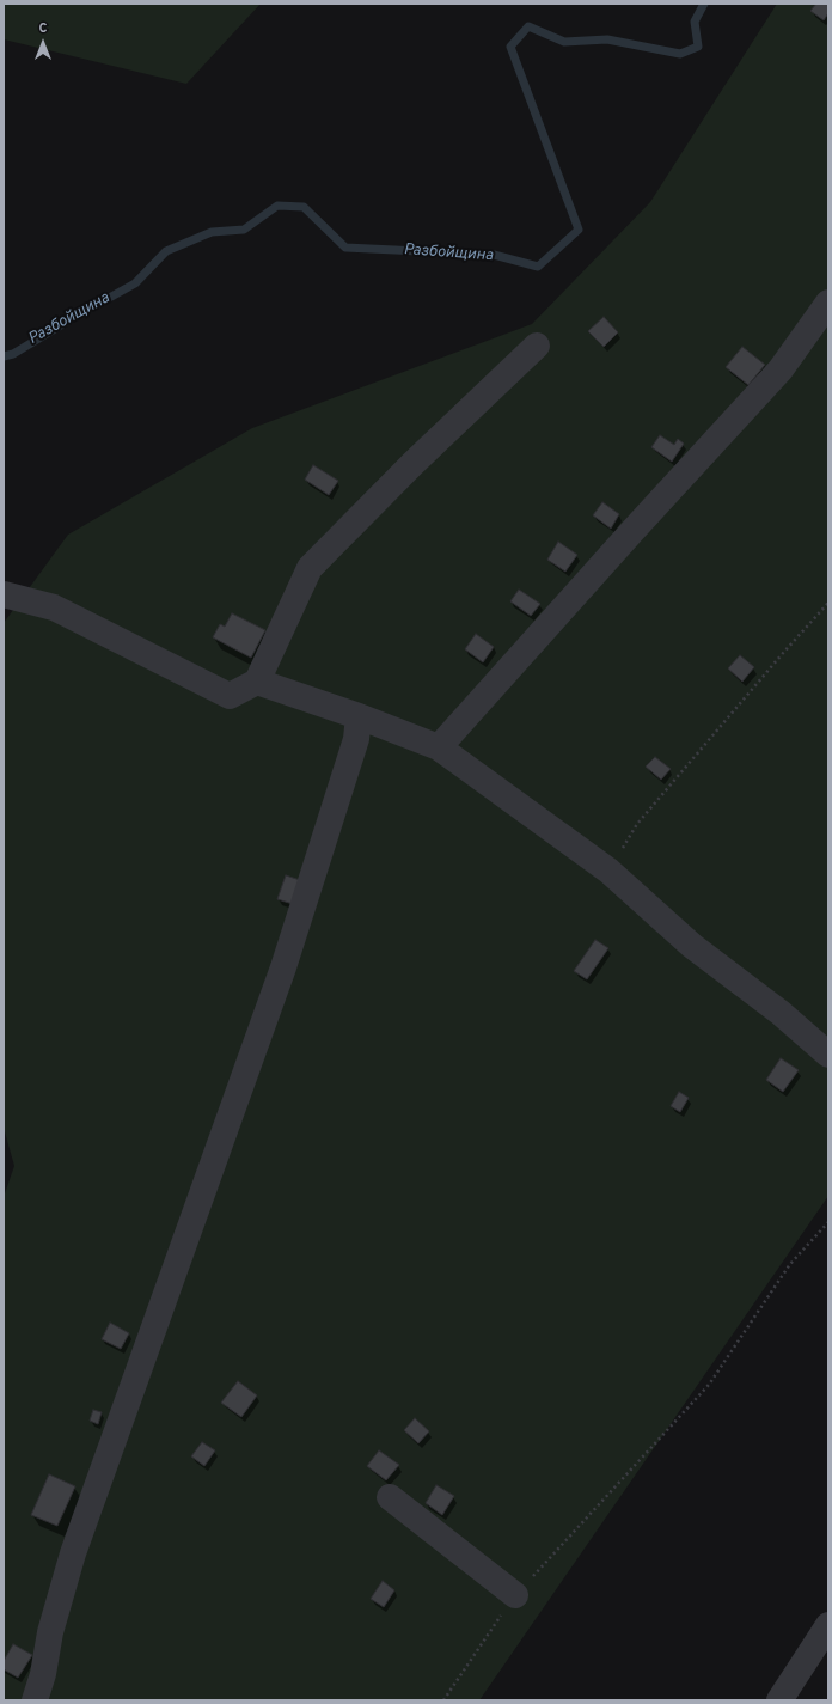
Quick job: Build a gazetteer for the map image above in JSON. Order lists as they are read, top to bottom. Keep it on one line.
{"water":["Разбойщина"],"north":"top"}
